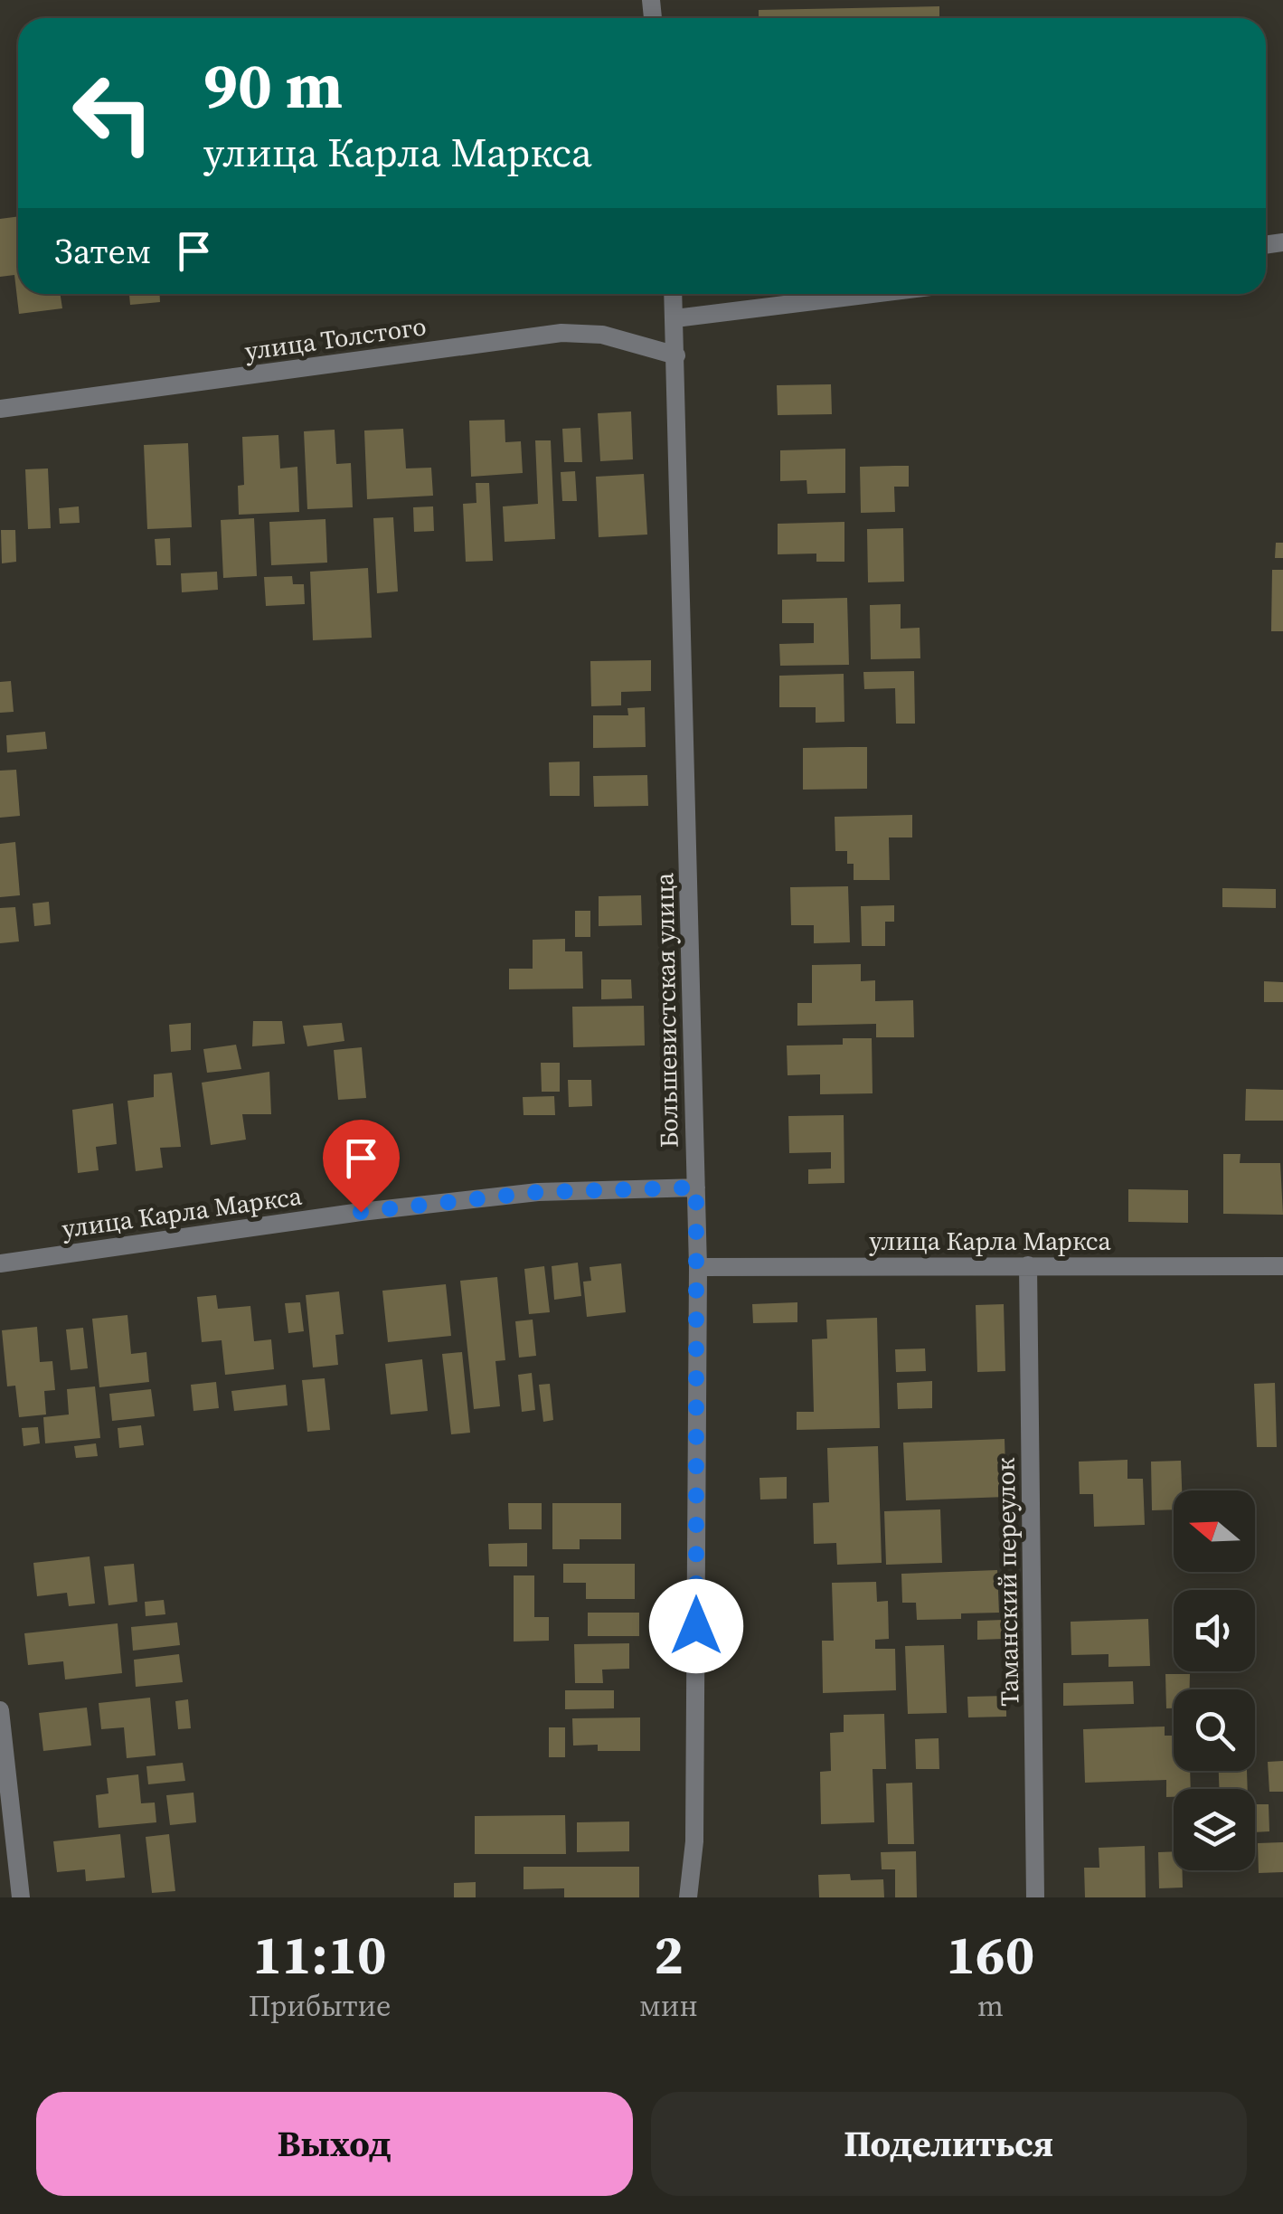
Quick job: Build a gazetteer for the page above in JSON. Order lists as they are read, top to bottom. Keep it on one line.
{"streets":{"street":["улица Толстого","Большевистская улица","улица Карла Маркса","Таманский переулок"]},"crossings":[["улица Толстого","Большевистская улица"],["Большевистская улица","улица Карла Маркса"],["улица Карла Маркса","Таманский переулок"]],"north":"left","page":{"turn":["90 m","улица Карла Маркса"],"then":"Затем","eta":["11:10","Прибытие","2","мин","160","m"],"buttons":["Выход","Поделиться"]}}
